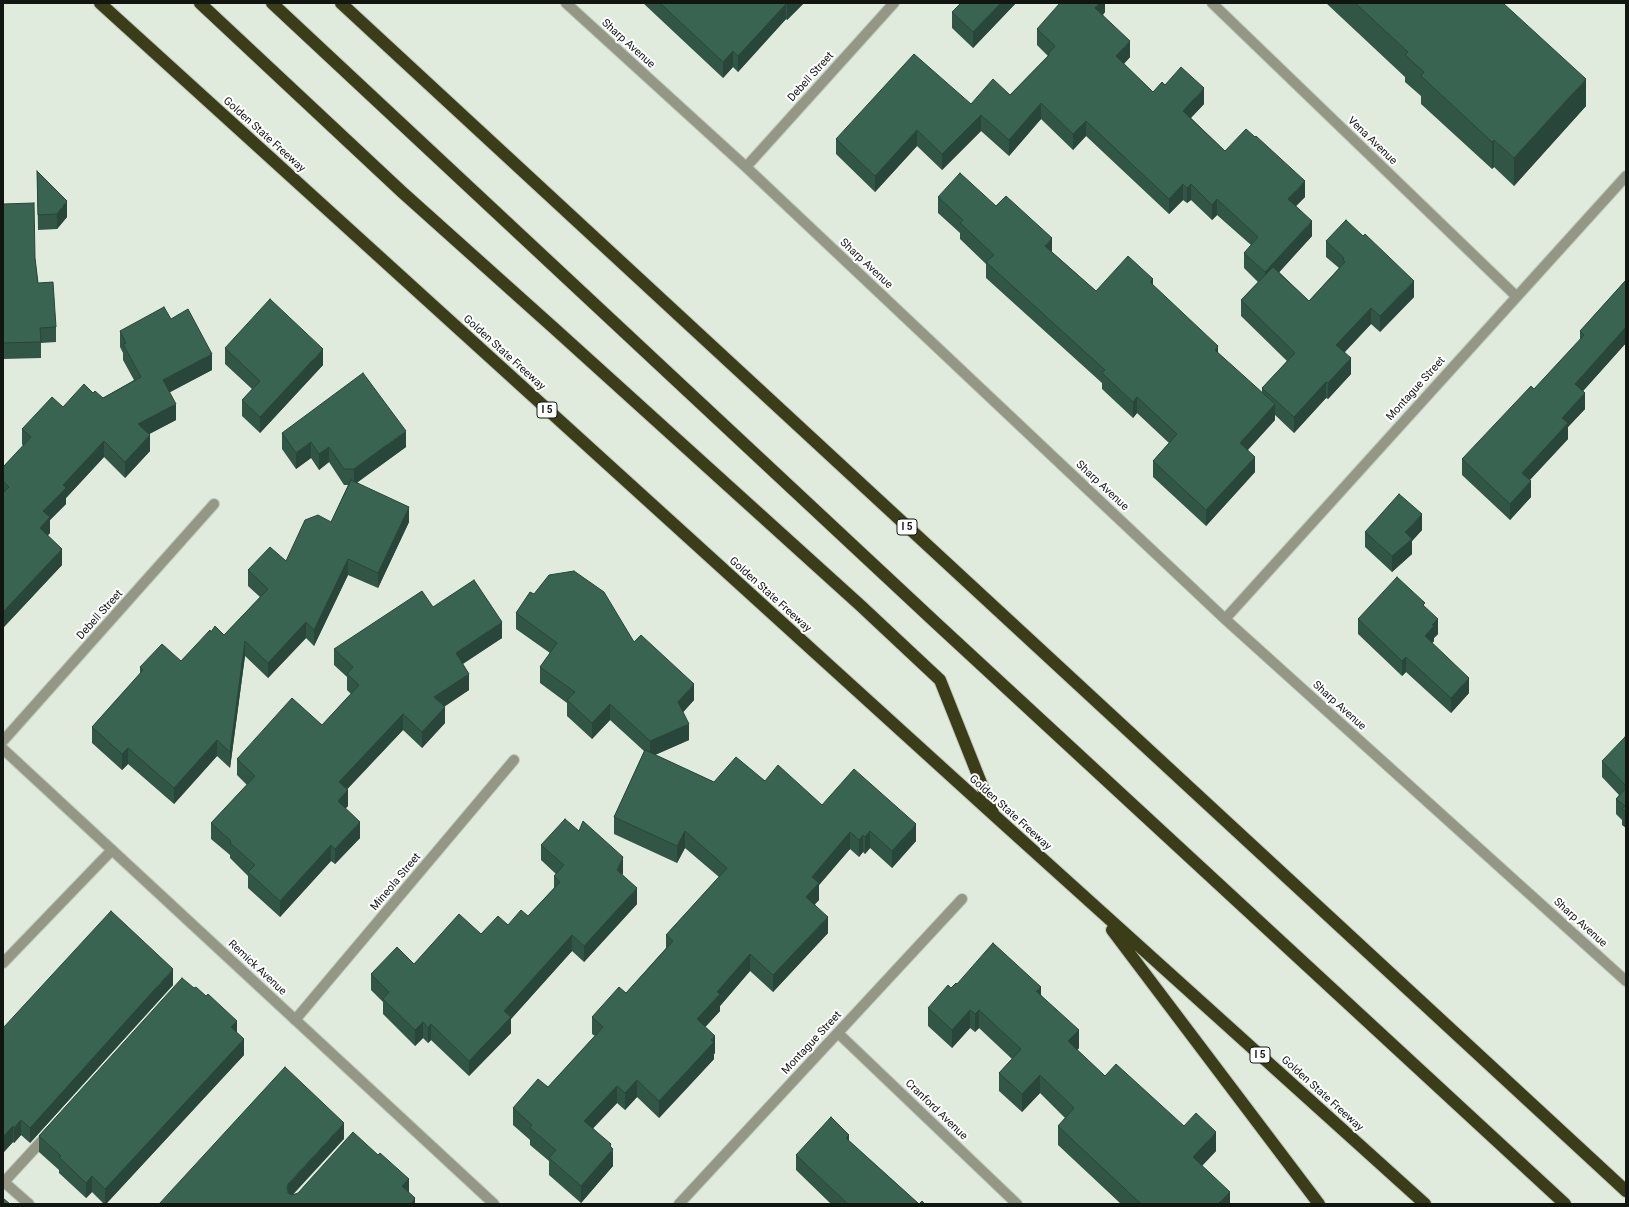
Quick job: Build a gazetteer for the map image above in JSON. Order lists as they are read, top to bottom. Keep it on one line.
{"streets":{"highway":["Golden State Freeway","I 5"],"street":["Sharp Avenue","Debell Street","Vena Avenue","Montague Street","Mineola Street","Remick Avenue","Cranford Avenue"]},"crossings":[["Sharp Avenue","Debell Street"],["Sharp Avenue","Montague Street"],["Vena Avenue","Montague Street"],["Montague Street","Cranford Avenue"],["Mineola Street","Remick Avenue"]]}
